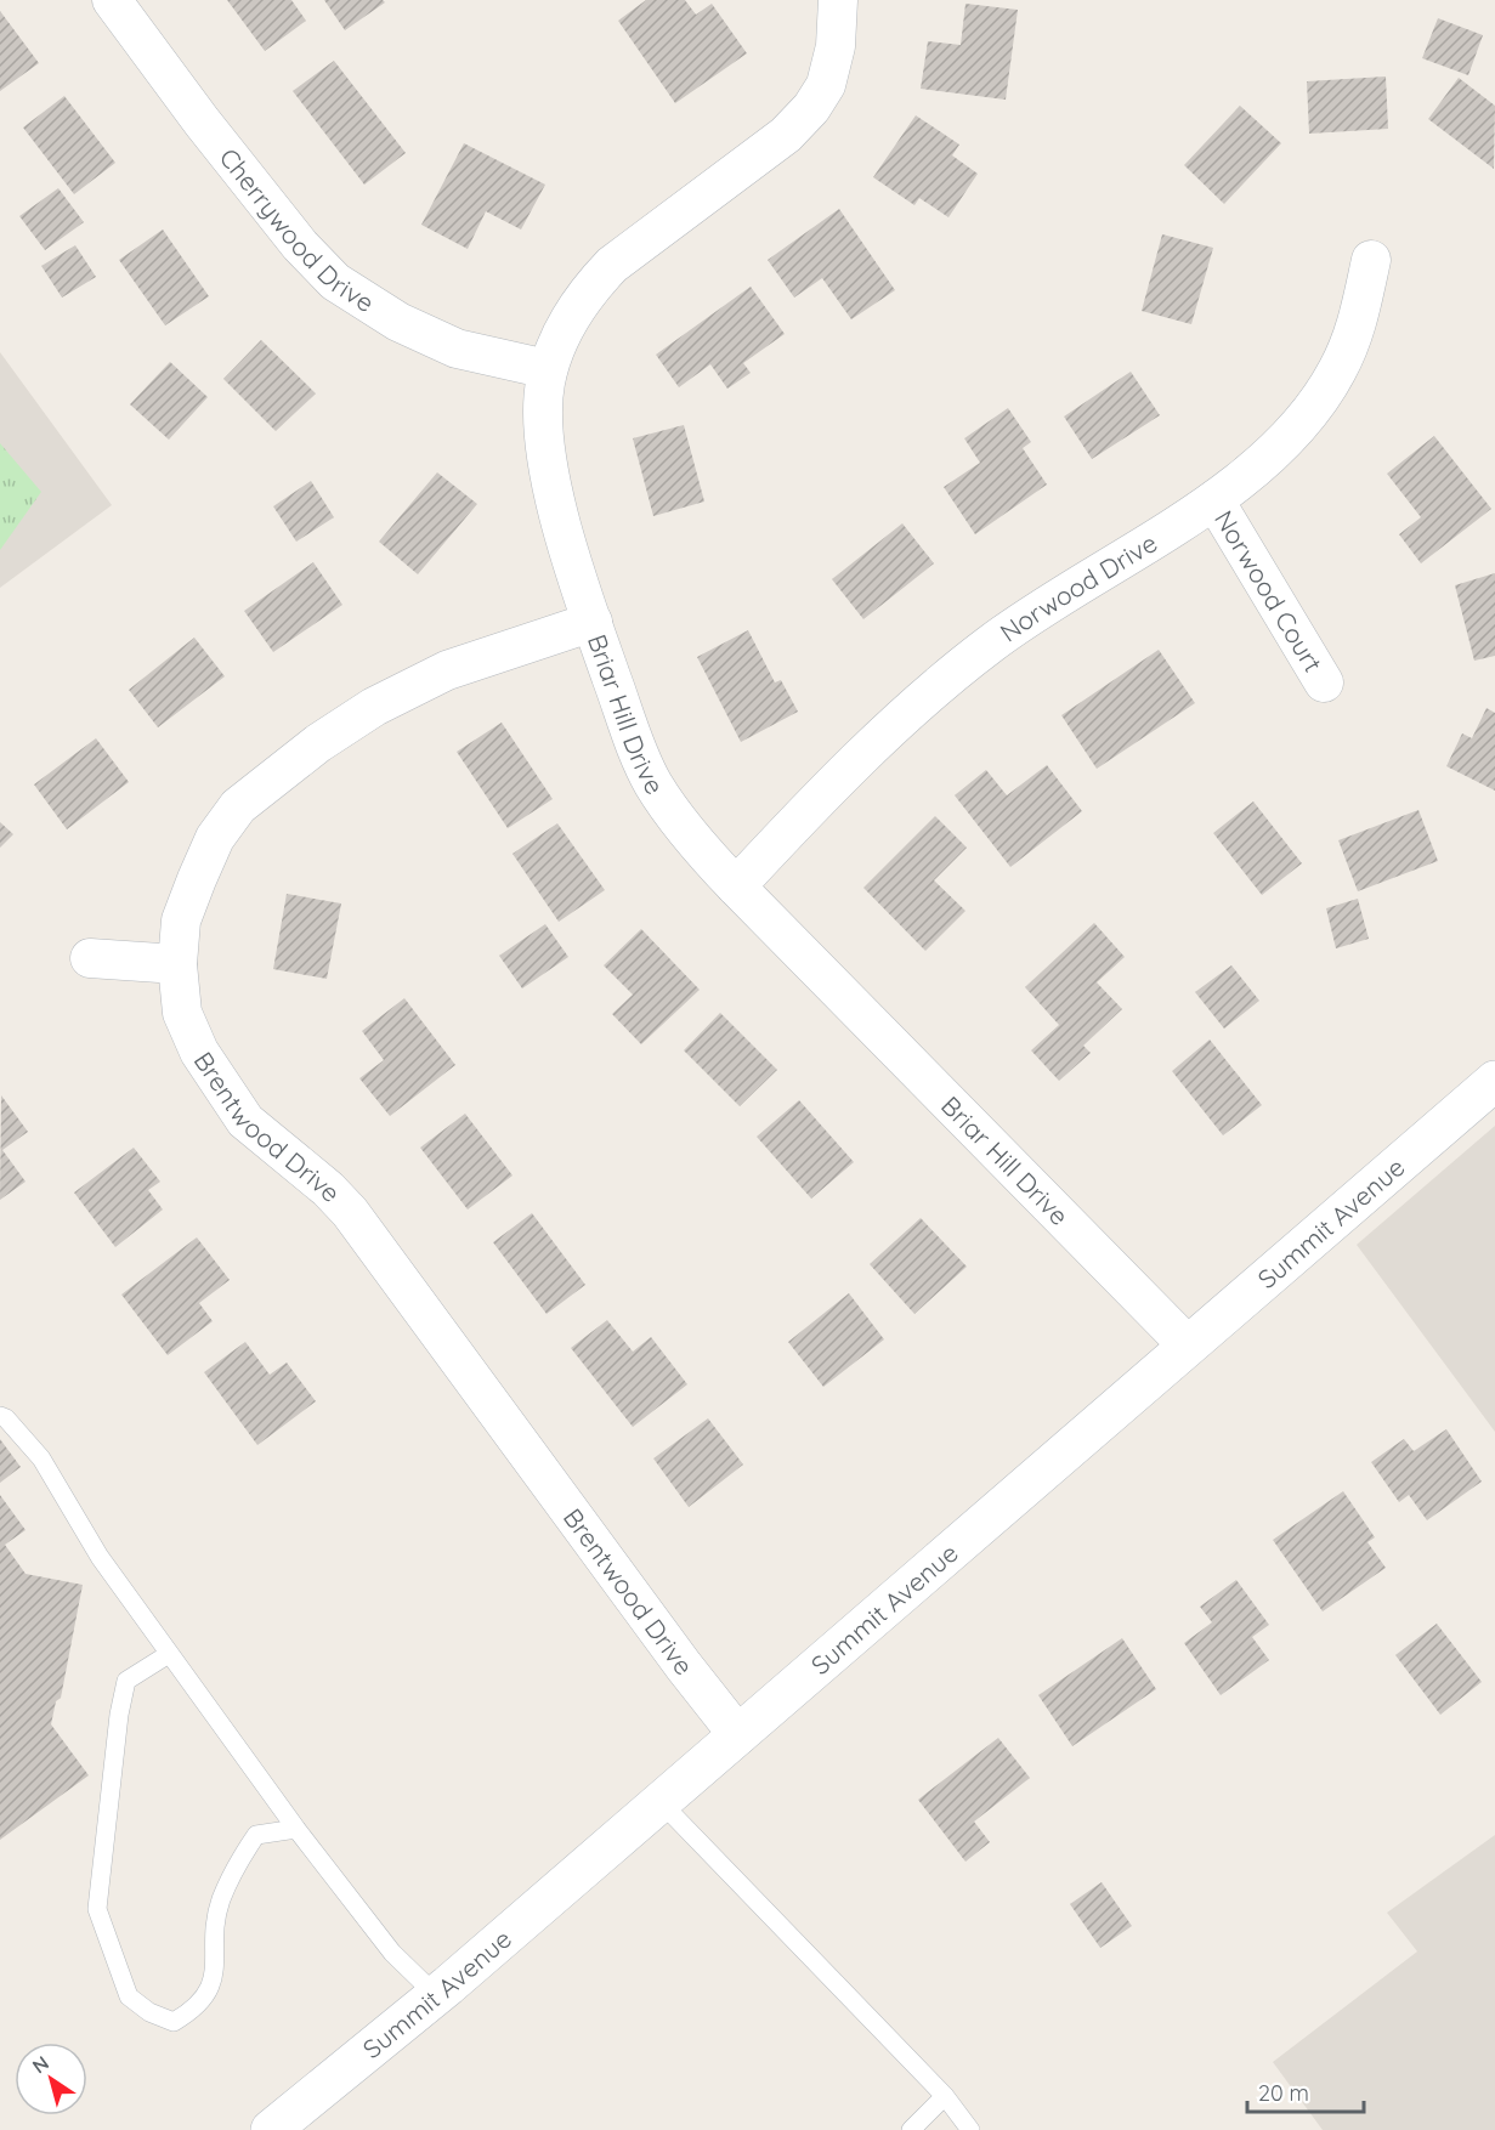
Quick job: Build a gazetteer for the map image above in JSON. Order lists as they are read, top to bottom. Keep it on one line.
{"streets":{"main road":["Summit Avenue"],"street":["Cherrywood Drive","Norwood Drive","Norwood Court","Briar Hill Drive","Brentwood Drive"]},"crossings":[["Cherrywood Drive","Briar Hill Drive"],["Norwood Drive","Norwood Court"],["Norwood Drive","Briar Hill Drive"],["Briar Hill Drive","Brentwood Drive"],["Briar Hill Drive","Summit Avenue"],["Brentwood Drive","Summit Avenue"]],"scale_bar":"20 m","north":"top left"}
